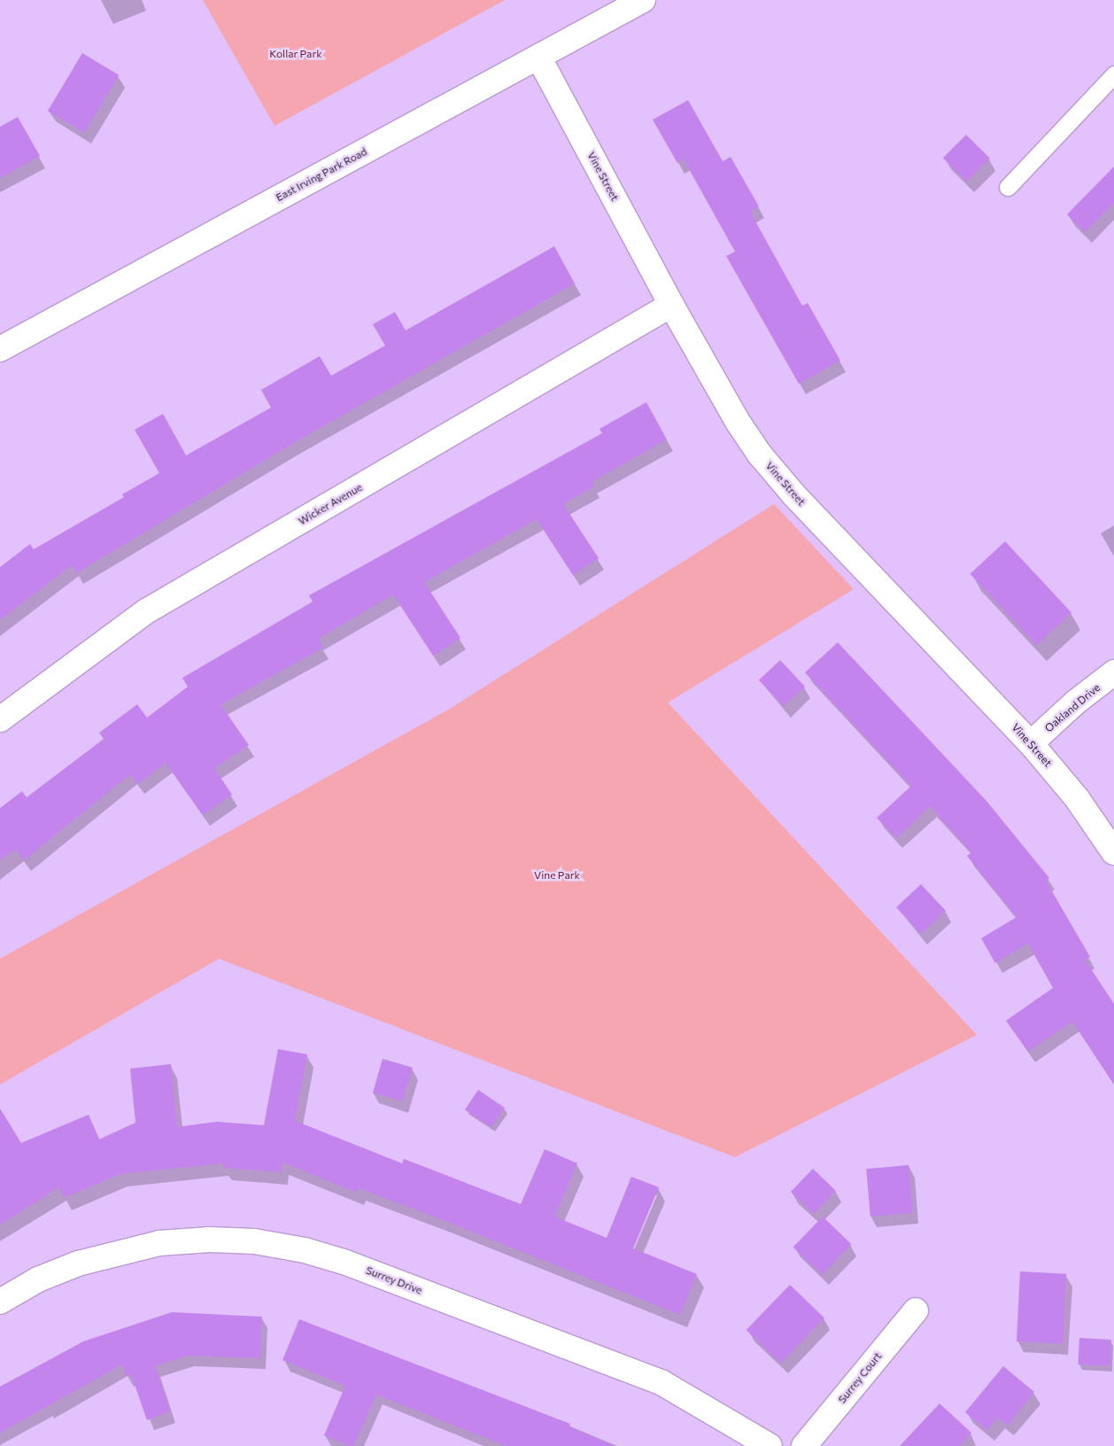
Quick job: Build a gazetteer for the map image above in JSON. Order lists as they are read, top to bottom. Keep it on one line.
{"streets":{"street":["East Irving Park Road","Vine Street","Wicker Avenue","Oakland Drive","Surrey Drive","Surrey Court"]},"crossings":[["East Irving Park Road","Vine Street"],["Vine Street","Wicker Avenue"],["Vine Street","Oakland Drive"]],"parks":["Kollar Park","Vine Park"]}
